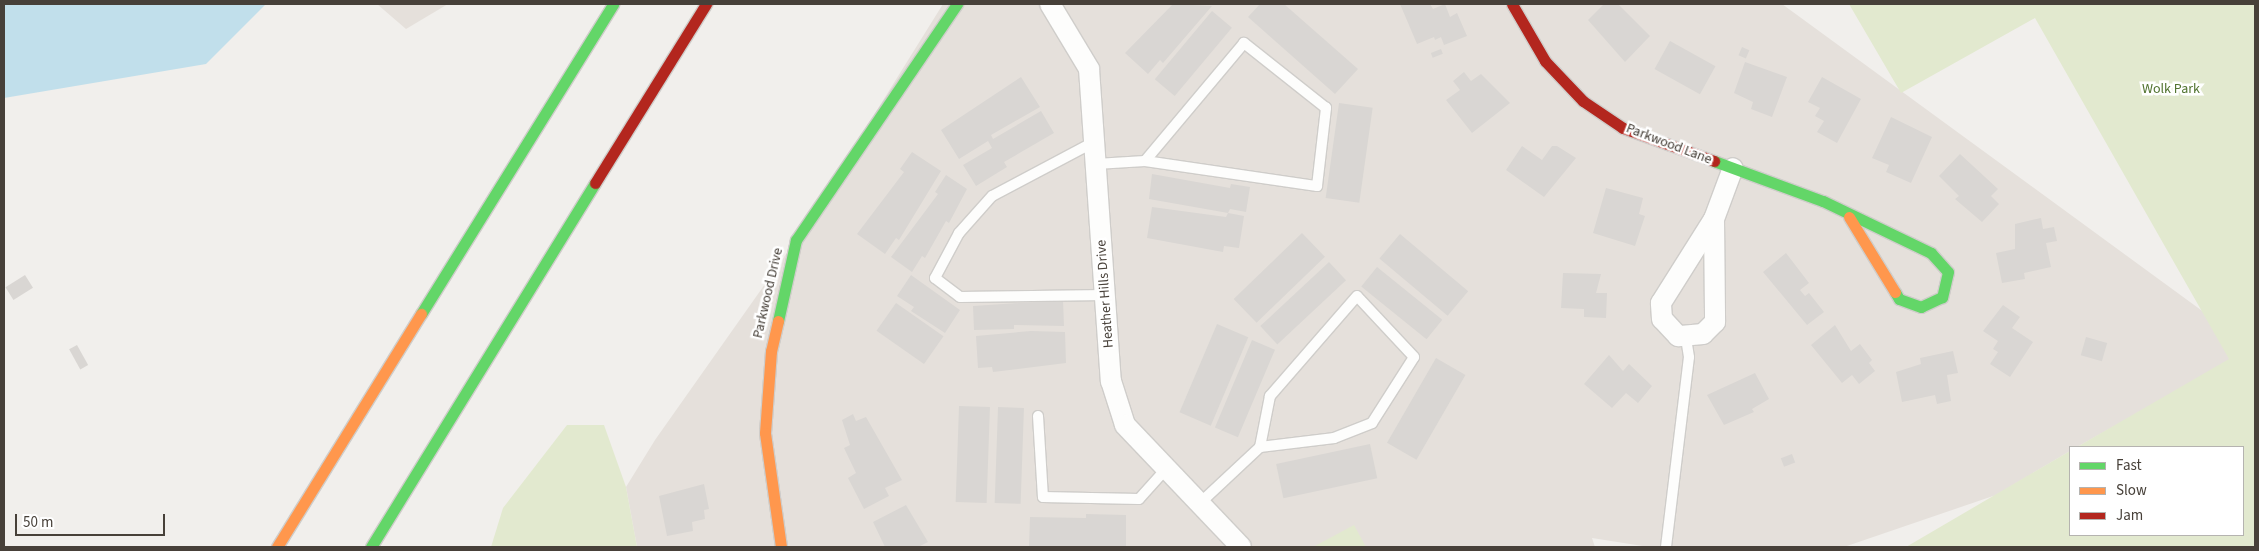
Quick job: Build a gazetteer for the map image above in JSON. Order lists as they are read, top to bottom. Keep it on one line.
{"streets":{"main road":["Parkwood Lane","Parkwood Drive"],"street":["Heather Hills Drive"]},"parks":["Wolk Park"],"legend":["Fast","Slow","Jam"],"scale_bar":"50 m"}
